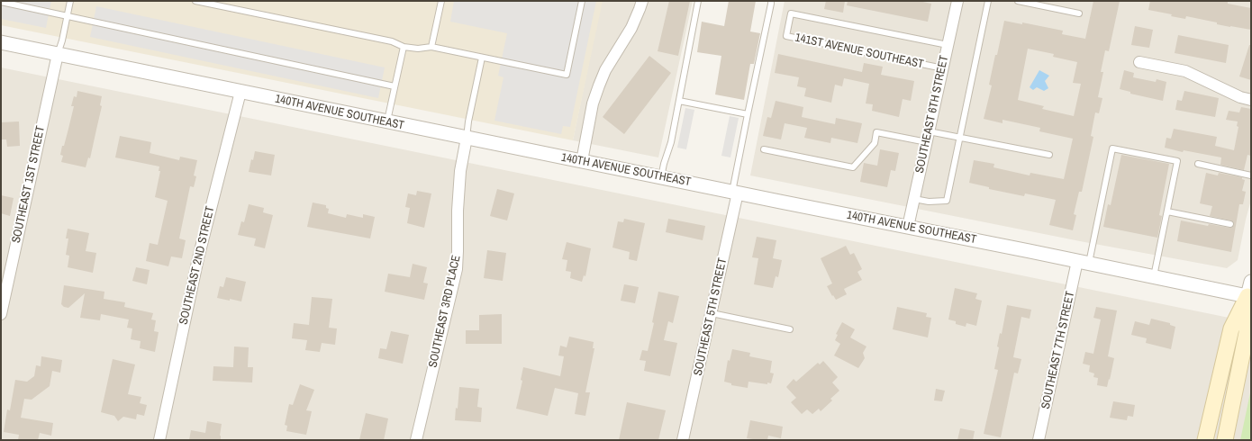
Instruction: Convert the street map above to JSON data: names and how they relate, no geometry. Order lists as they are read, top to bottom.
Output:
{
  "streets": {
    "street": [
      "140TH AVENUE SOUTHEAST",
      "SOUTHEAST 6TH STREET",
      "SOUTHEAST 1ST STREET",
      "SOUTHEAST 2ND STREET",
      "SOUTHEAST 3RD PLACE",
      "SOUTHEAST 5TH STREET",
      "SOUTHEAST 7TH STREET"
    ],
    "lane": ["141ST AVENUE SOUTHEAST"]
  },
  "crossings": [
    ["141ST AVENUE SOUTHEAST", "SOUTHEAST 6TH STREET"],
    ["140TH AVENUE SOUTHEAST", "SOUTHEAST 6TH STREET"],
    ["140TH AVENUE SOUTHEAST", "SOUTHEAST 1ST STREET"],
    ["140TH AVENUE SOUTHEAST", "SOUTHEAST 2ND STREET"],
    ["140TH AVENUE SOUTHEAST", "SOUTHEAST 3RD PLACE"],
    ["140TH AVENUE SOUTHEAST", "SOUTHEAST 5TH STREET"],
    ["140TH AVENUE SOUTHEAST", "SOUTHEAST 7TH STREET"]
  ]
}
